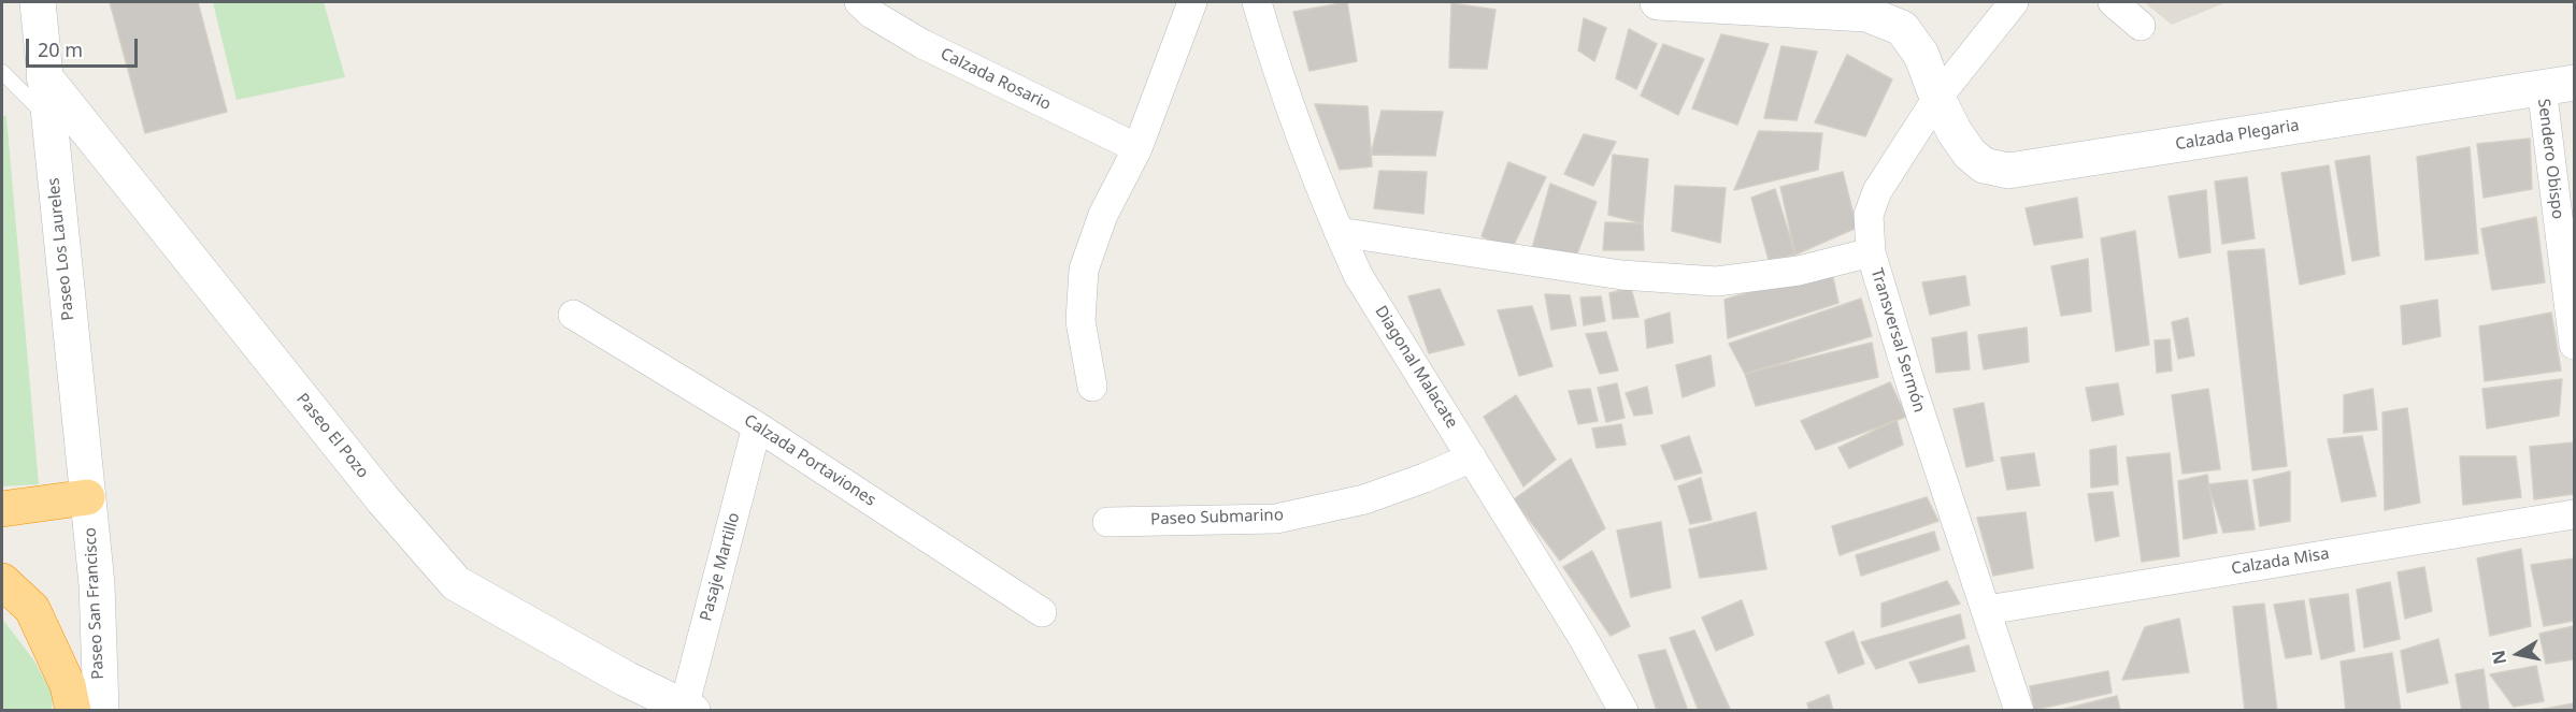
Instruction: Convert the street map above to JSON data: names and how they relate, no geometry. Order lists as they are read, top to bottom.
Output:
{
  "streets": {
    "street": [
      "Calzada Rosario",
      "Calzada Plegaria",
      "Sendero Obispo",
      "Paseo Los Laureles",
      "Transversal Sermón",
      "Diagonal Malacate",
      "Paseo El Pozo",
      "Calzada Portaviones",
      "Paseo Submarino",
      "Calzada Misa",
      "Pasaje Martillo",
      "Paseo San Francisco"
    ]
  },
  "crossings": [
    ["Calzada Plegaria", "Sendero Obispo"],
    ["Calzada Plegaria", "Transversal Sermón"],
    ["Paseo Los Laureles", "Paseo El Pozo"],
    ["Paseo Los Laureles", "Paseo San Francisco"],
    ["Transversal Sermón", "Calzada Misa"],
    ["Diagonal Malacate", "Paseo Submarino"],
    ["Paseo El Pozo", "Pasaje Martillo"],
    ["Calzada Portaviones", "Pasaje Martillo"]
  ],
  "scale_bar": "20 m",
  "north": "left"
}
